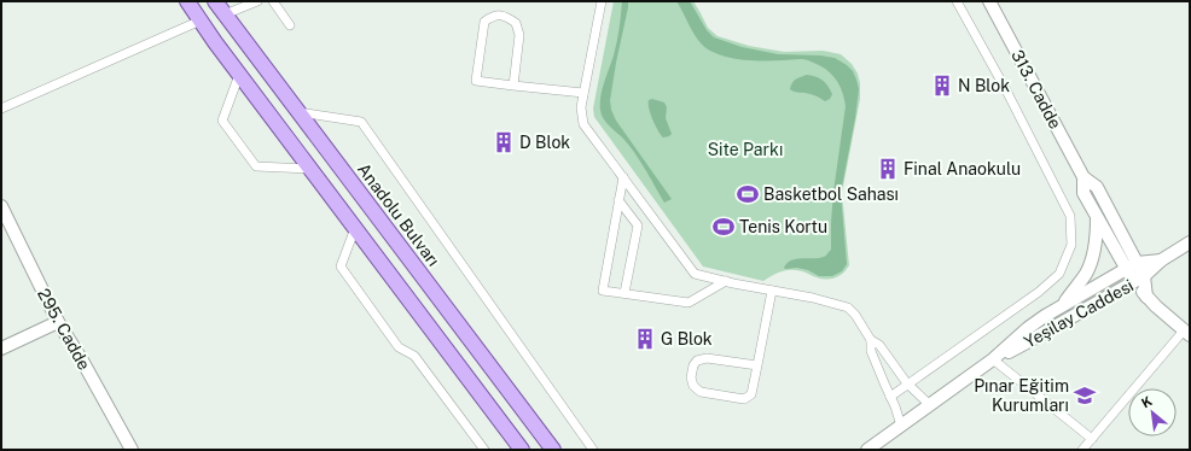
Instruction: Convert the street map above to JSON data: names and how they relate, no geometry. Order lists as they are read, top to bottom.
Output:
{
  "streets": {
    "main road": [
      "313. Cadde",
      "Anadolu Bulvarı",
      "Yeşilay Caddesi",
      "295. Cadde"
    ]
  },
  "crossings": [
    ["313. Cadde", "Yeşilay Caddesi"]
  ],
  "parks": ["Site Parkı"],
  "places": {
    "building": [
      "N Blok",
      "D Blok",
      "Final Anaokulu",
      "G Blok"
    ],
    "sports": ["Basketbol Sahası", "Tenis Kortu"],
    "school or university": ["Pınar Eğitim Kurumları"]
  },
  "north": "top left"
}
